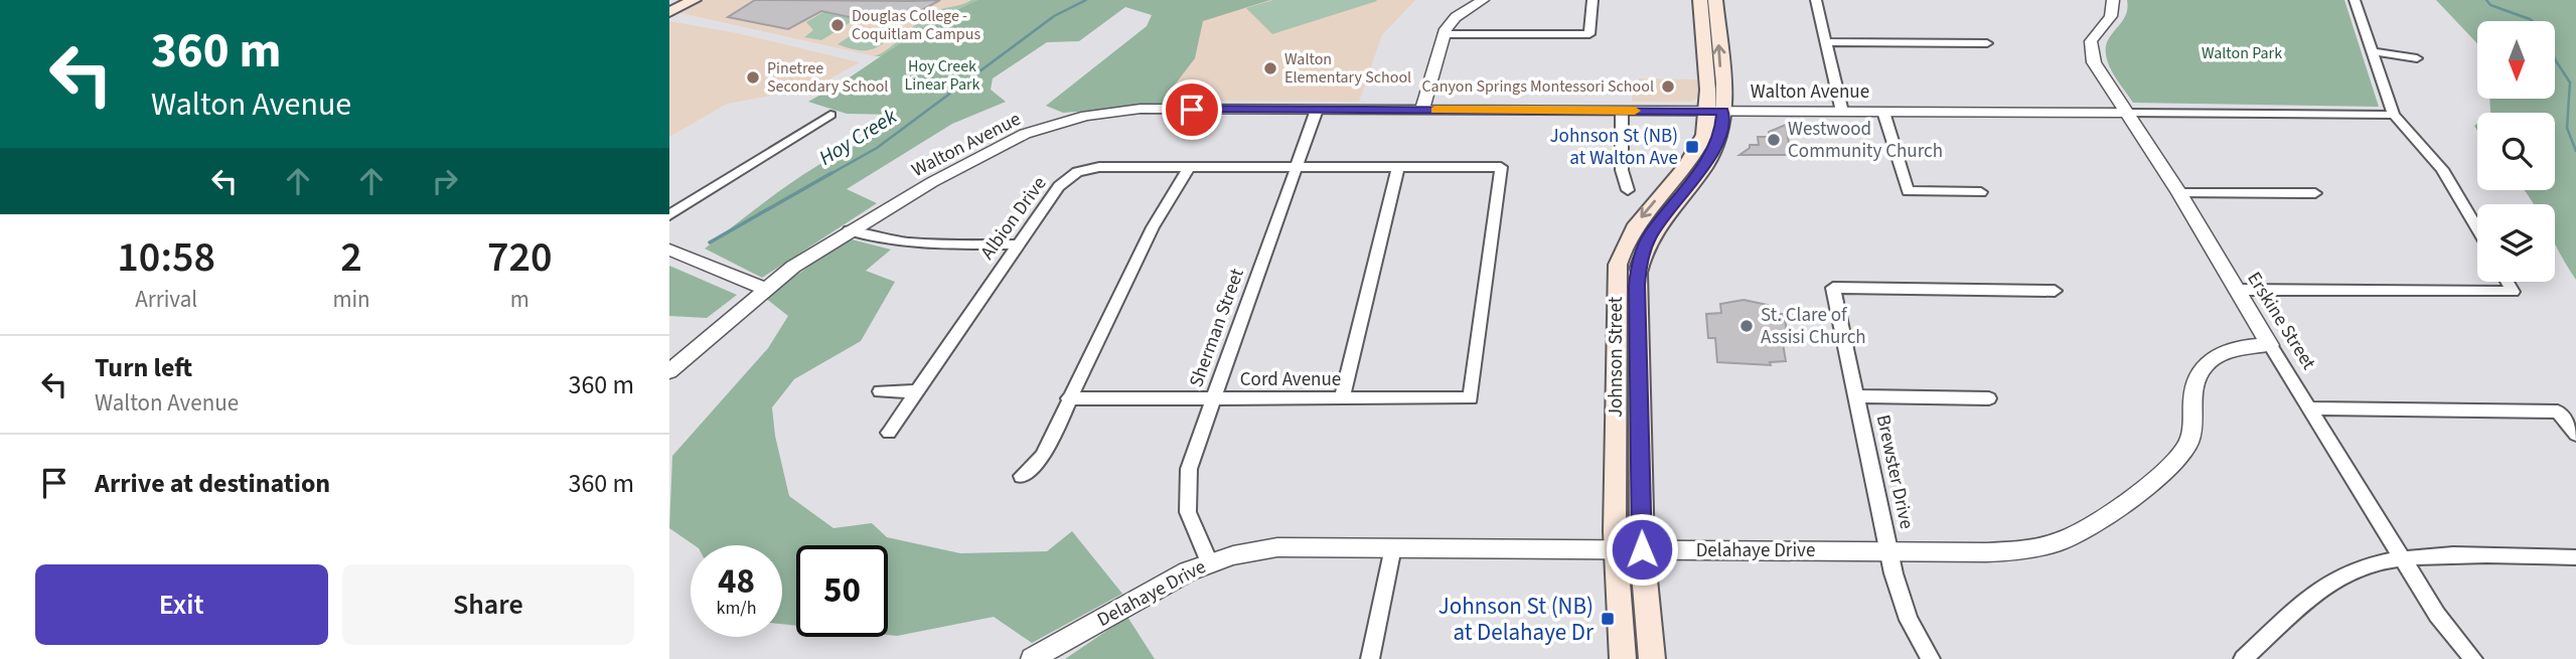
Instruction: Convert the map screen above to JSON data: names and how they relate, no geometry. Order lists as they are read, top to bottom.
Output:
{
  "streets": {
    "main road": ["Johnson Street"],
    "street": [
      "Walton Avenue",
      "Albion Drive",
      "Erskine Street",
      "Sherman Street",
      "Cord Avenue",
      "Brewster Drive",
      "Delahaye Drive"
    ]
  },
  "crossings": [
    ["Walton Avenue", "Erskine Street"],
    ["Walton Avenue", "Sherman Street"],
    ["Walton Avenue", "Johnson Street"],
    ["Albion Drive", "Sherman Street"],
    ["Albion Drive", "Cord Avenue"],
    ["Erskine Street", "Delahaye Drive"],
    ["Sherman Street", "Cord Avenue"],
    ["Sherman Street", "Delahaye Drive"],
    ["Johnson Street", "Delahaye Drive"],
    ["Brewster Drive", "Delahaye Drive"]
  ],
  "water": ["Hoy Creek"],
  "parks": ["Walton Park", "Hoy Creek Linear Park"],
  "places": {
    "other": [
      "Douglas College - Coquitlam Campus",
      "Walton Elementary School",
      "Pinetree Secondary School",
      "Canyon Springs Montessori School",
      "Westwood Community Church",
      "St. Clare of Assisi Church"
    ],
    "transit": ["Johnson St (NB) at Walton Ave", "Johnson St (NB) at Delahaye Dr"]
  },
  "north": "bottom",
  "page": {
    "turn": ["360 m", "Walton Avenue"],
    "eta": [
      "10:58",
      "Arrival",
      "2",
      "min",
      "720",
      "m"
    ],
    "list": [
      {
        "name": "Turn left",
        "note": "Walton Avenue",
        "value": "360 m"
      },
      {
        "name": "Arrive at destination",
        "value": "360 m"
      }
    ],
    "speed": "48 km/h",
    "limit": "50",
    "buttons": ["Exit", "Share"]
  }
}
